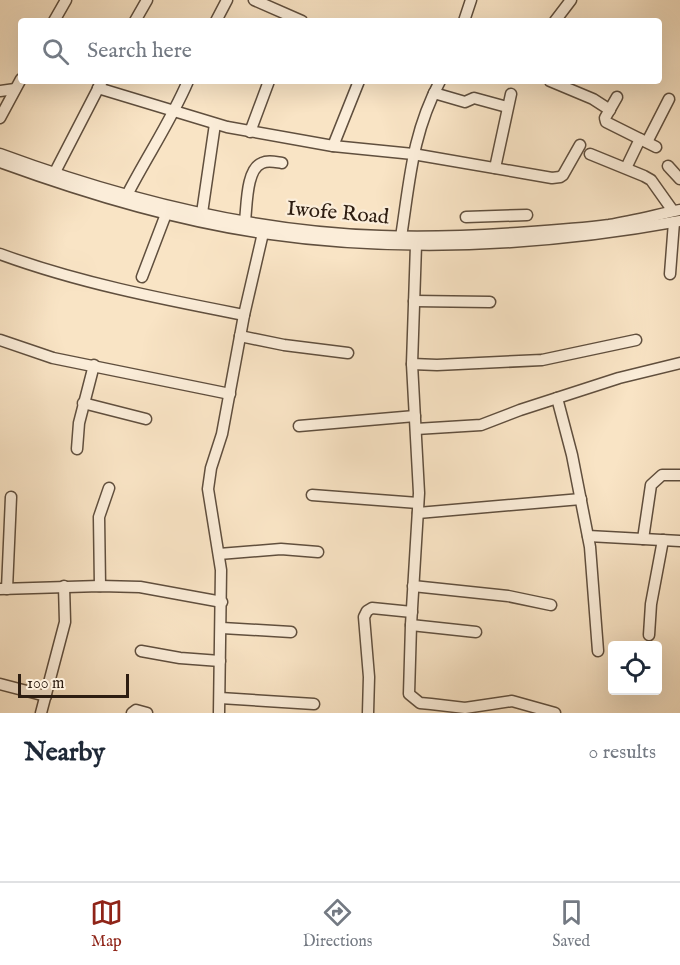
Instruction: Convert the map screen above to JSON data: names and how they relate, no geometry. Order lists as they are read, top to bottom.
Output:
{
  "streets": {
    "street": ["Iwofe Road"]
  },
  "scale_bar": "100 m",
  "page": {
    "search": "Search here",
    "scale": "100 m",
    "heading": ["Nearby", "0 results"],
    "nav": ["Map", "Directions", "Saved"]
  }
}
